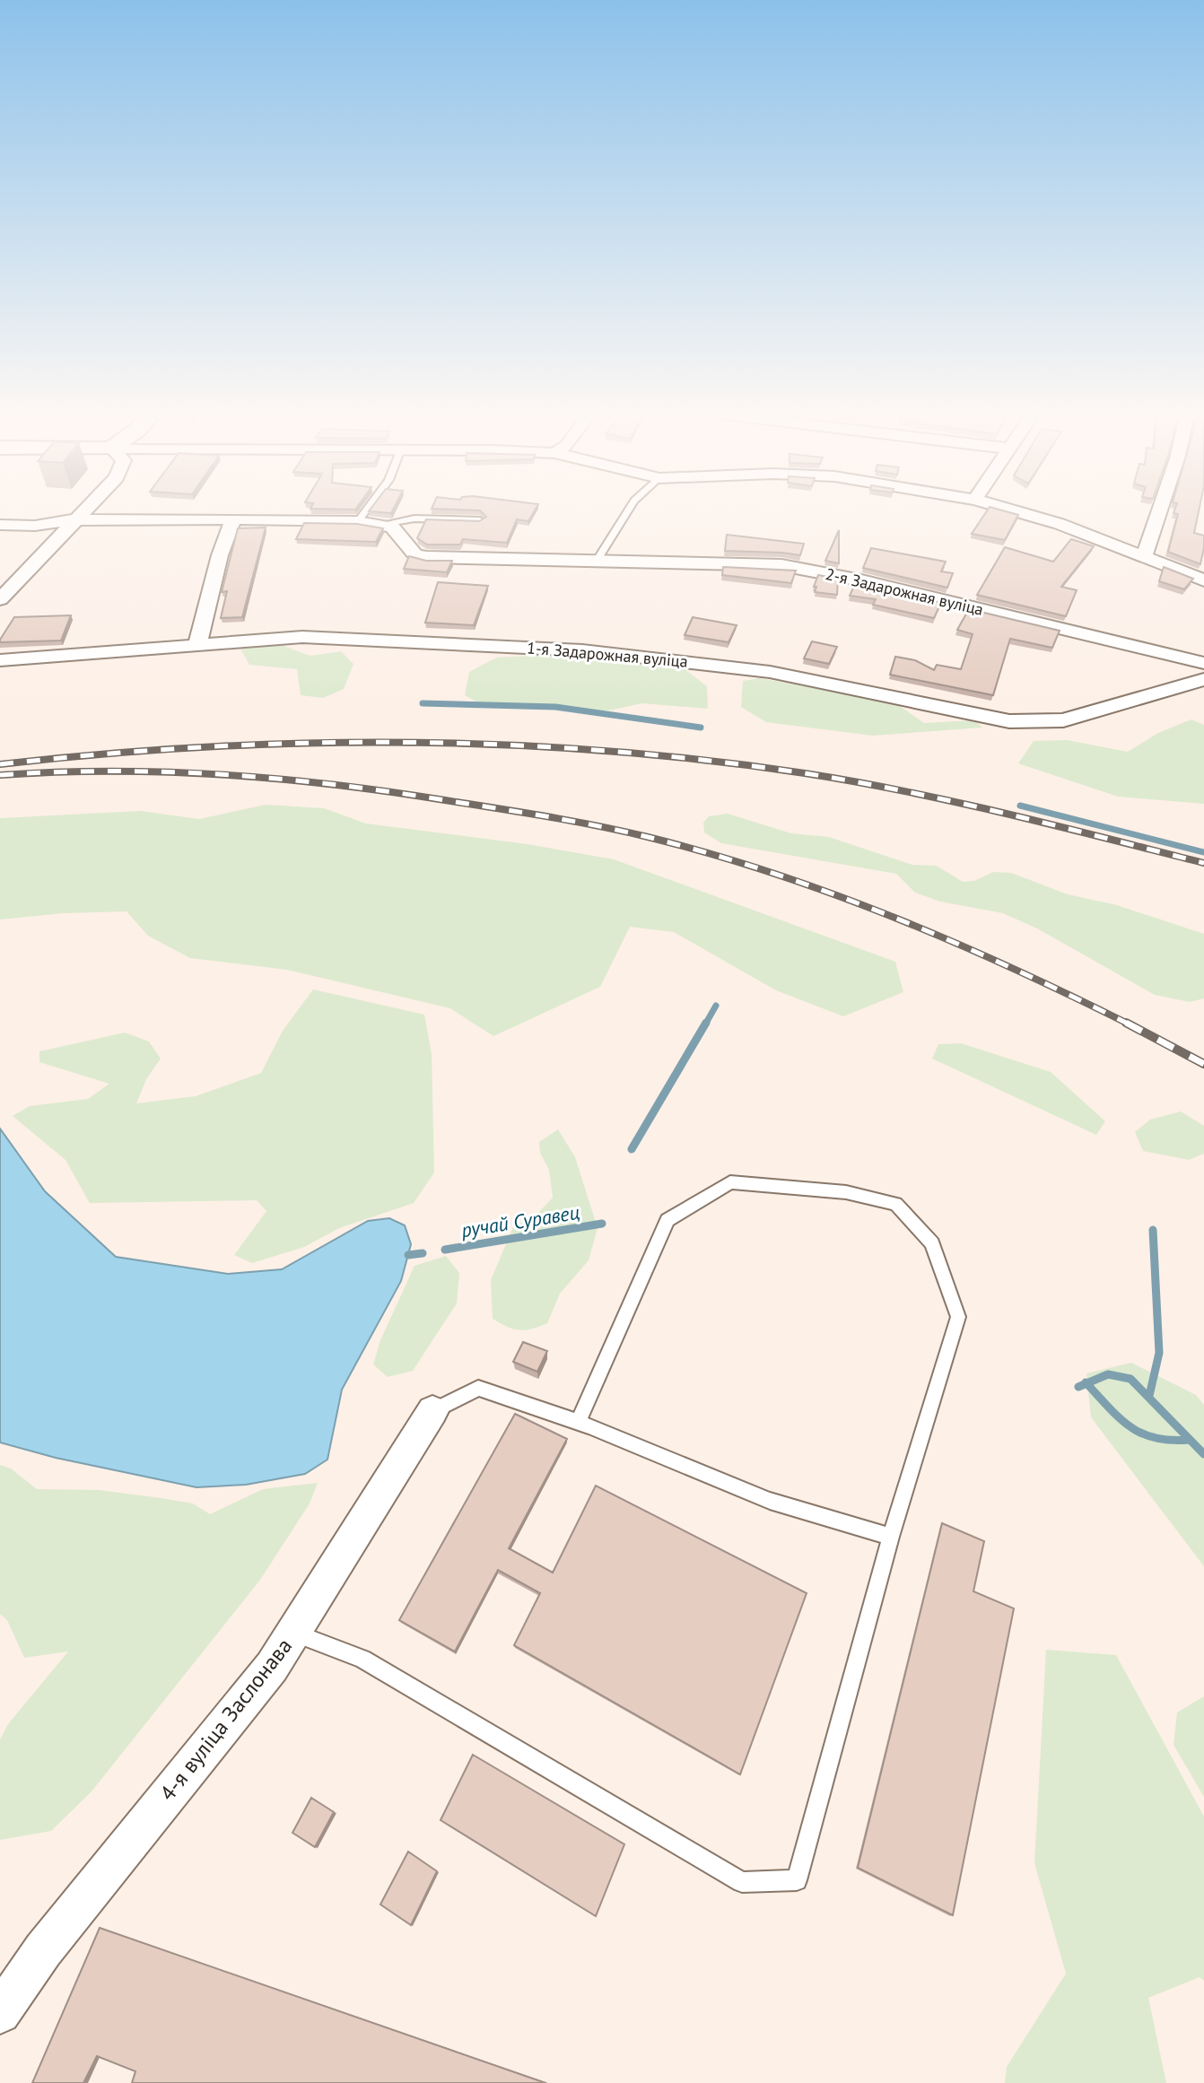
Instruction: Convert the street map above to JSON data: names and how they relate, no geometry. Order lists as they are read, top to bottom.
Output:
{
  "streets": {
    "street": ["2-я Задарожная вуліца", "1-я Задарожная вуліца", "4-я вуліца Заслонава"]
  },
  "water": ["ручай Суравец"]
}
